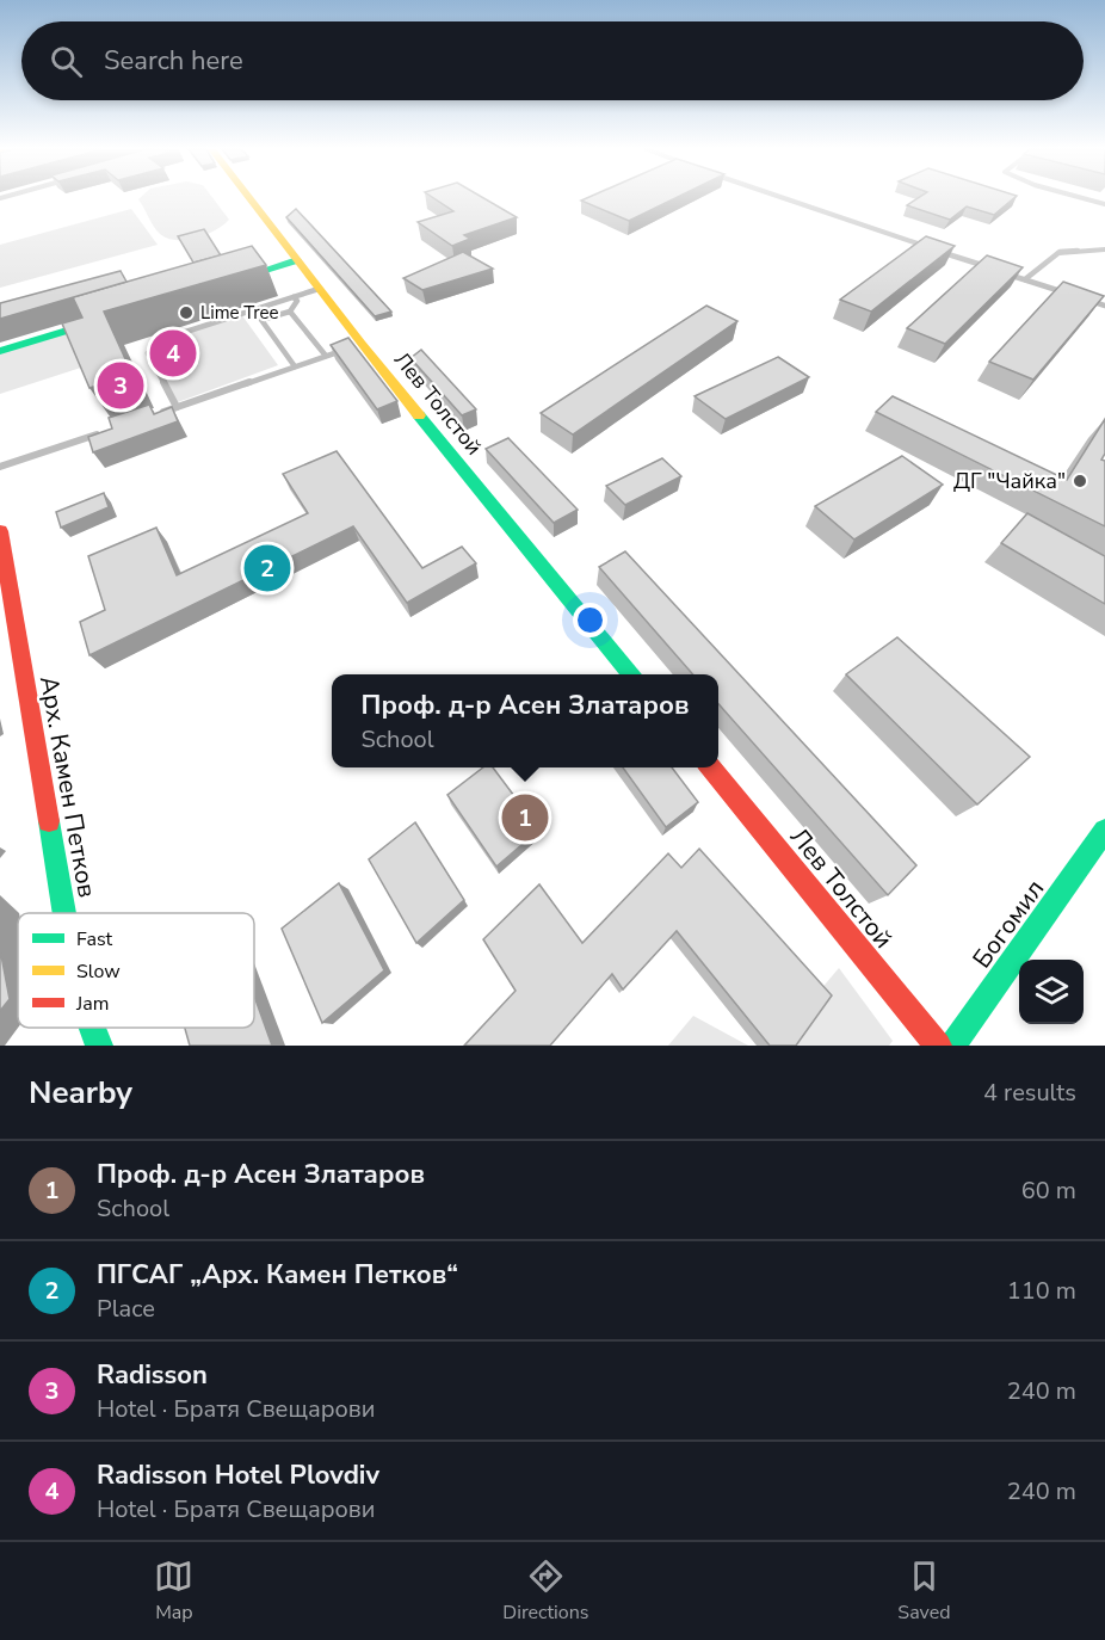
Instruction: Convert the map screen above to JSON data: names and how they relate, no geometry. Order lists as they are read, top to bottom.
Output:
{
  "streets": {
    "street": ["Лев Толстой", "Арх. Камен Петков", "Богомил"]
  },
  "places": ["Lime Tree", "ДГ \"Чайка\""],
  "legend": ["Fast", "Slow", "Jam"],
  "page": {
    "search": "Search here",
    "pins": [
      "4",
      "3",
      "2",
      "1"
    ],
    "popup": ["Проф. д-р Асен Златаров", "School"],
    "heading": ["Nearby", "4 results"],
    "list": [
      {
        "mark": "1",
        "name": "Проф. д-р Асен Златаров",
        "note": "School",
        "value": "60 m"
      },
      {
        "mark": "2",
        "name": "ПГСАГ „Арх. Камен Петков“",
        "note": "Place",
        "value": "110 m"
      },
      {
        "mark": "3",
        "name": "Radisson",
        "note": "Hotel · Братя Свещарови",
        "value": "240 m"
      },
      {
        "mark": "4",
        "name": "Radisson Hotel Plovdiv",
        "note": "Hotel · Братя Свещарови",
        "value": "240 m"
      }
    ],
    "nav": ["Map", "Directions", "Saved"]
  }
}
